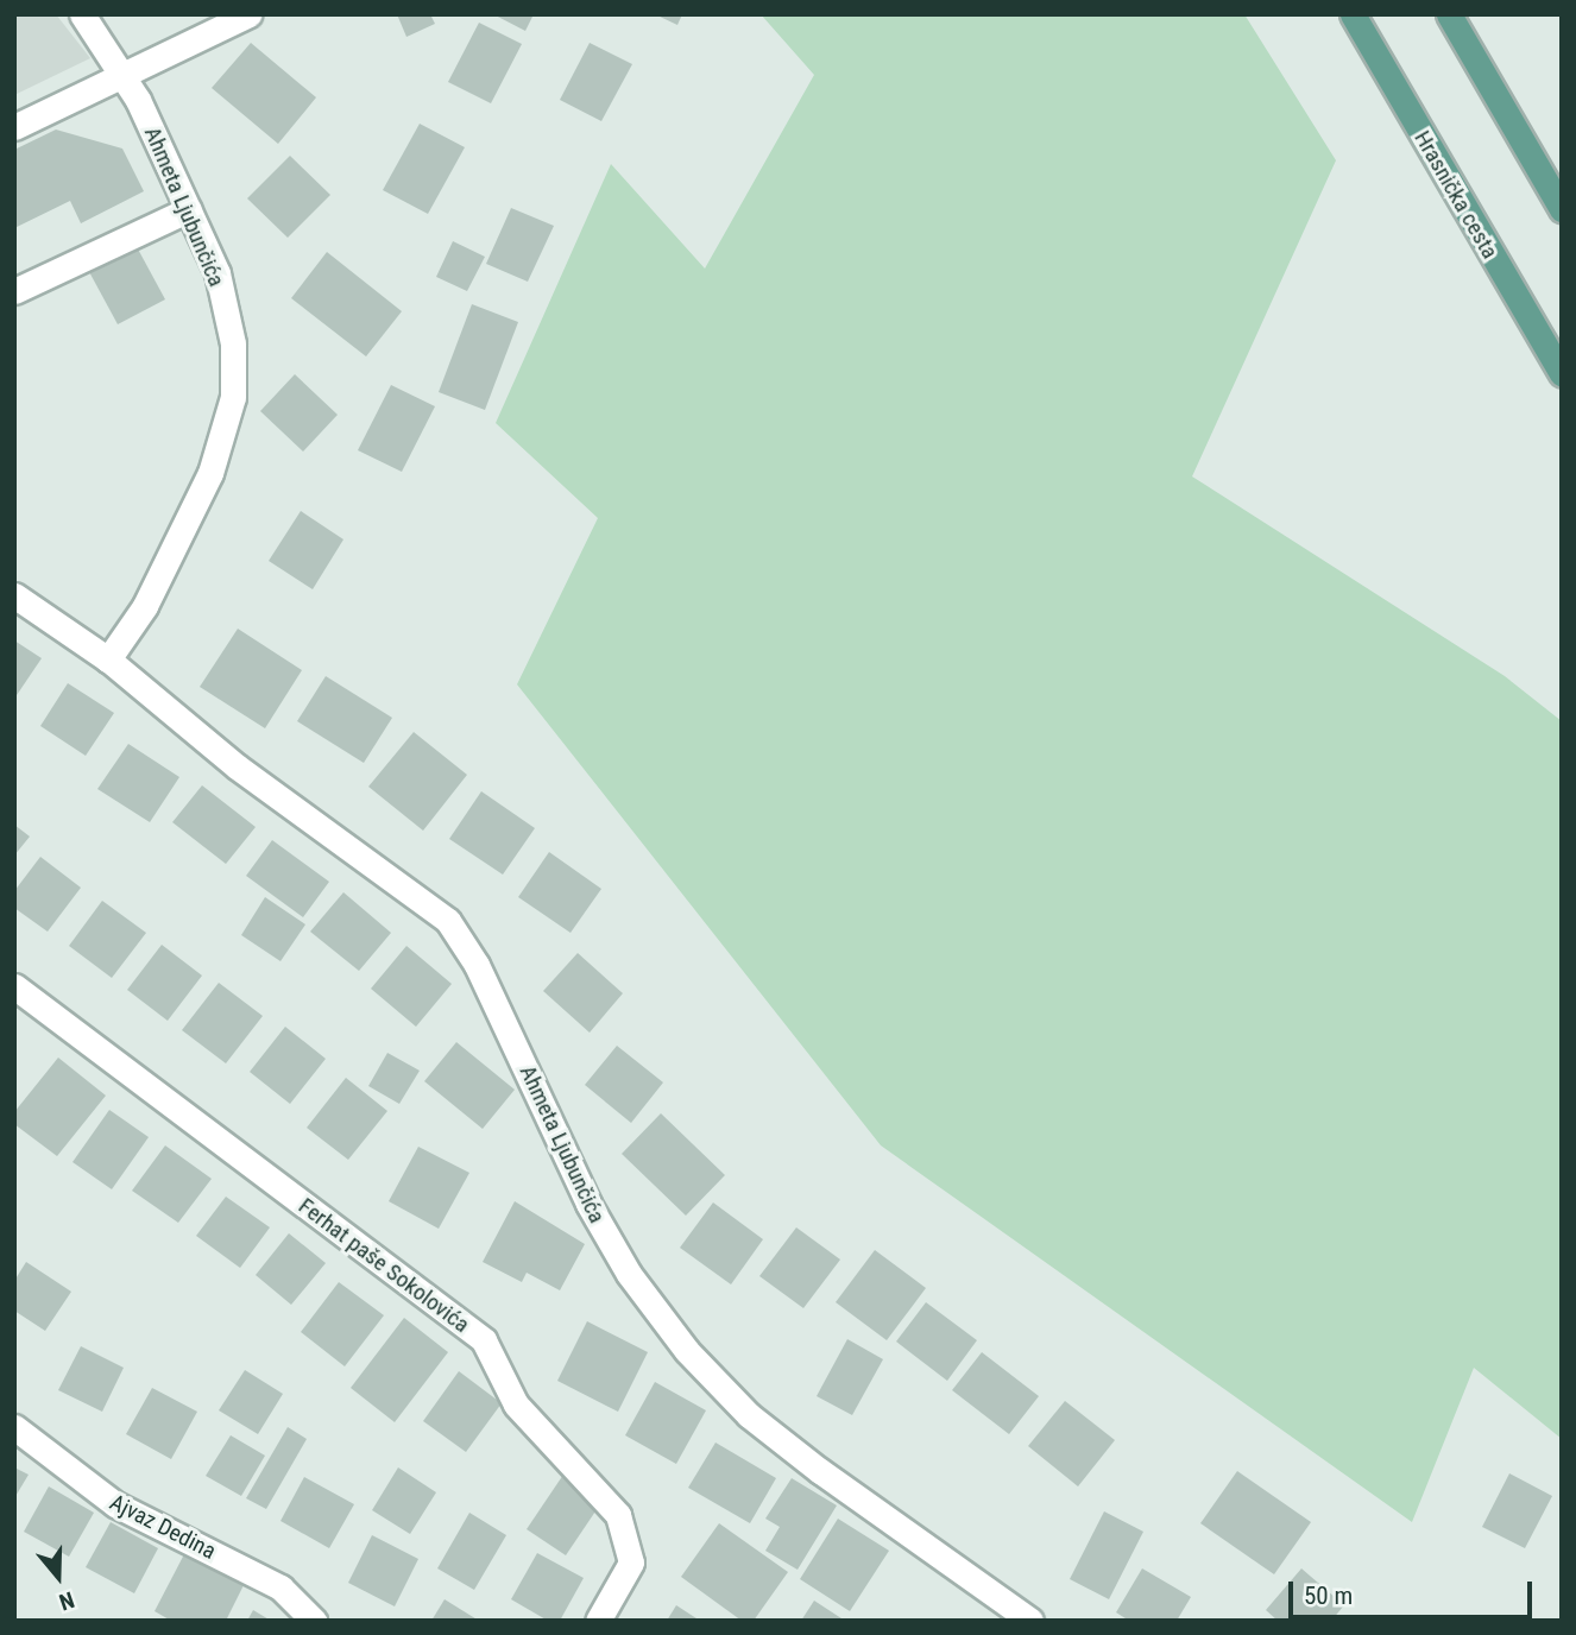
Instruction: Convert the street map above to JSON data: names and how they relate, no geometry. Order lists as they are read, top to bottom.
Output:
{
  "streets": {
    "main road": ["Hrasnička cesta"],
    "street": ["Ahmeta Ljubunčića", "Ferhat paše Sokolovića", "Ajvaz Dedina"]
  },
  "scale_bar": "50 m",
  "north": "bottom"
}
